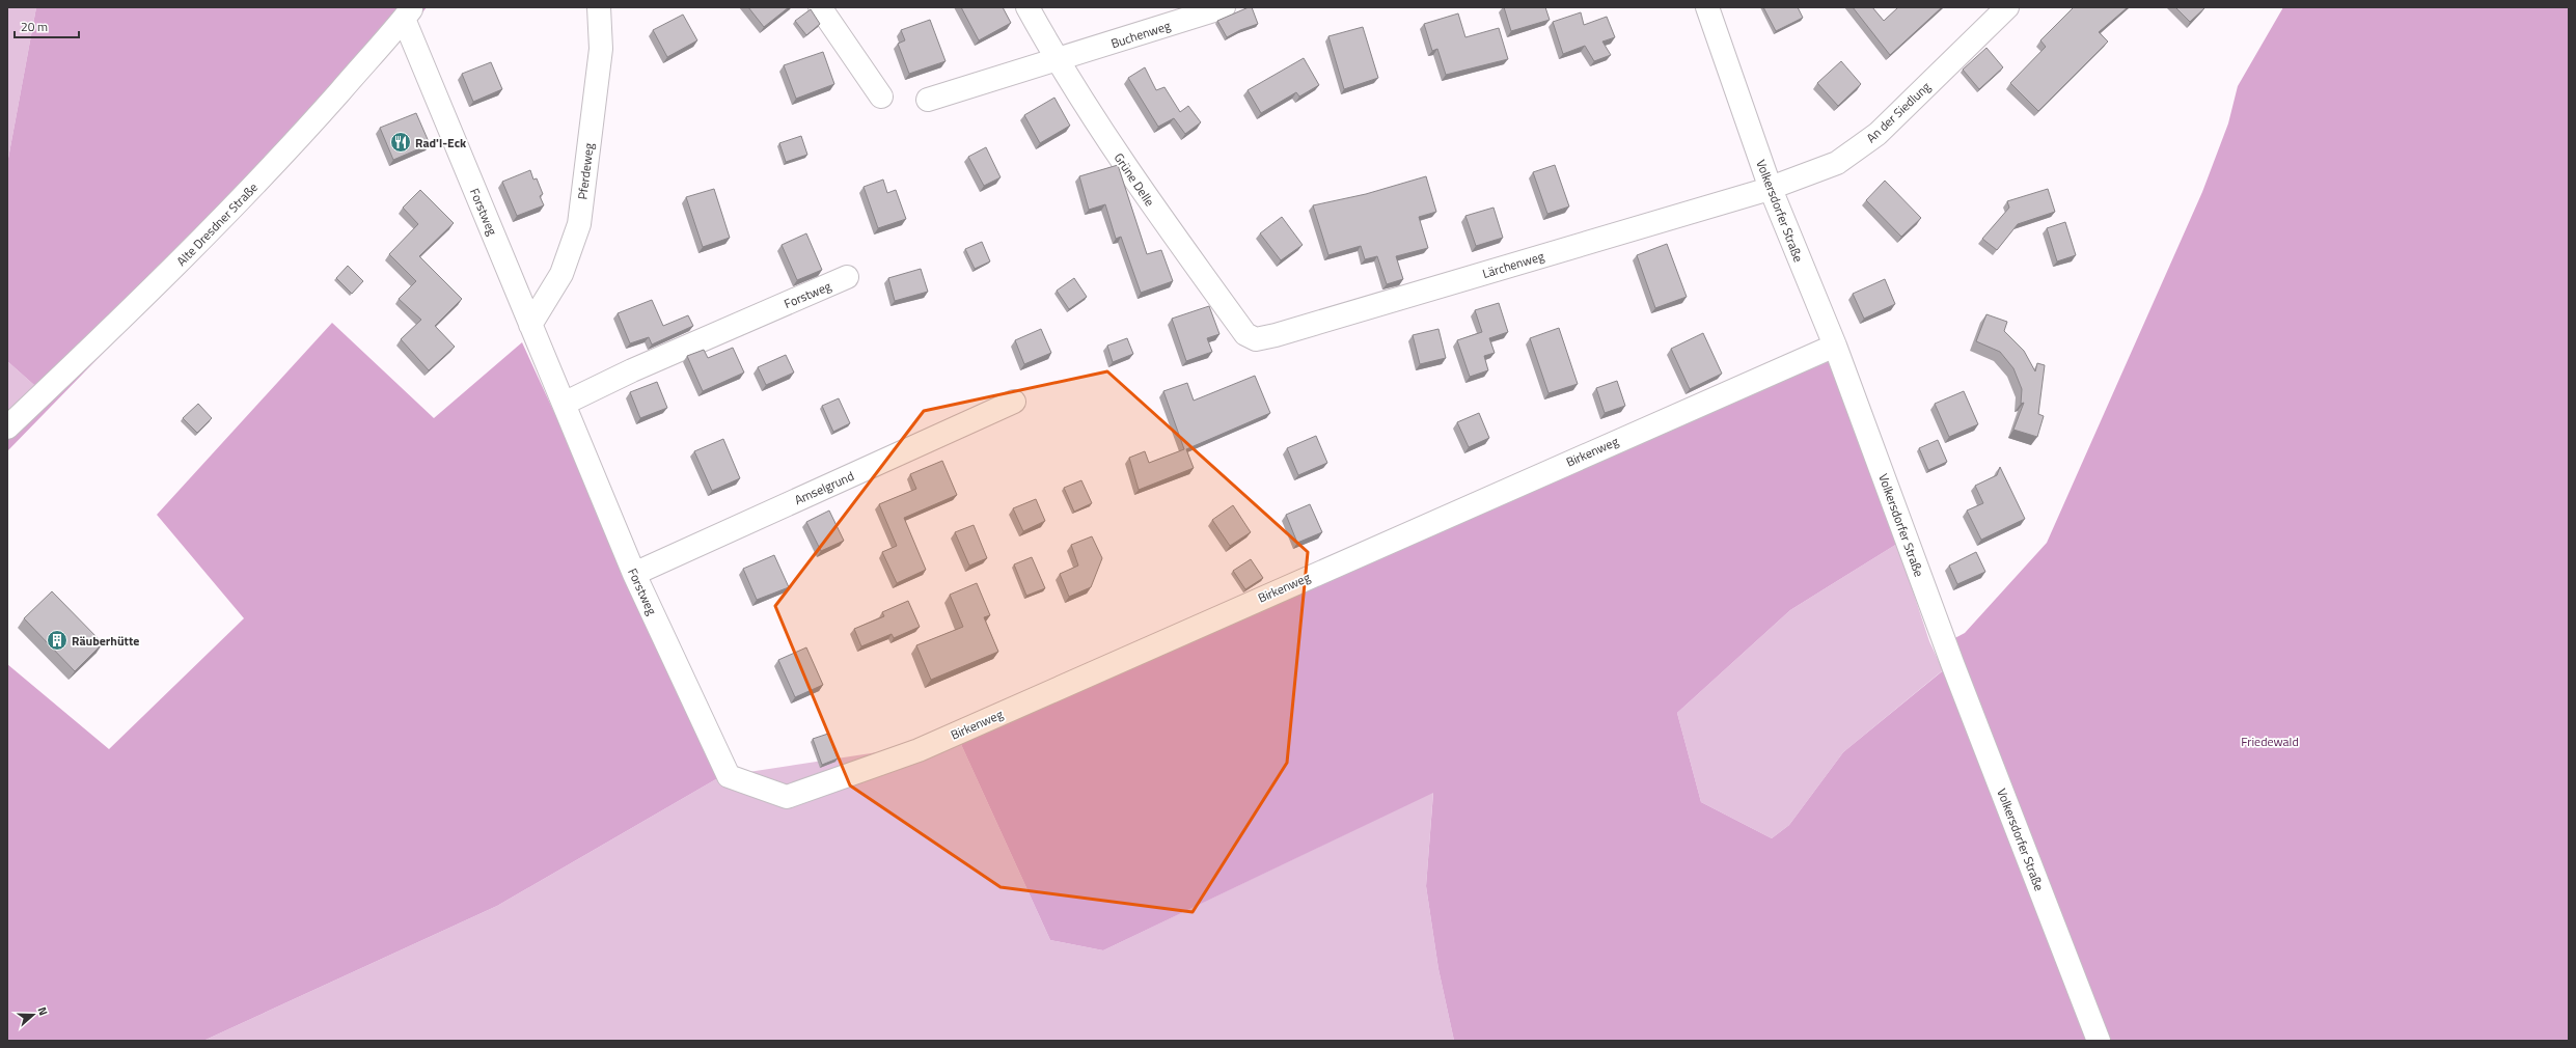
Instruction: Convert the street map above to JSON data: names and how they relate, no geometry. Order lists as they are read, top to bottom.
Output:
{
  "streets": {
    "street": [
      "Buchenweg",
      "An der Siedlung",
      "Pferdeweg",
      "Grüne Delle",
      "Volkersdorfer Straße",
      "Forstweg",
      "Alte Dresdner Straße",
      "Lärchenweg",
      "Birkenweg",
      "Amselgrund"
    ]
  },
  "crossings": [
    ["Buchenweg", "Grüne Delle"],
    ["An der Siedlung", "Volkersdorfer Straße"],
    ["An der Siedlung", "Lärchenweg"],
    ["Pferdeweg", "Forstweg"],
    ["Grüne Delle", "Lärchenweg"],
    ["Volkersdorfer Straße", "Lärchenweg"],
    ["Volkersdorfer Straße", "Birkenweg"],
    ["Forstweg", "Alte Dresdner Straße"],
    ["Forstweg", "Birkenweg"],
    ["Forstweg", "Amselgrund"]
  ],
  "parks": ["Friedewald"],
  "places": {
    "restaurant": ["Rad'l-Eck"],
    "building": ["Räuberhütte"]
  },
  "scale_bar": "20 m",
  "north": "right"
}
